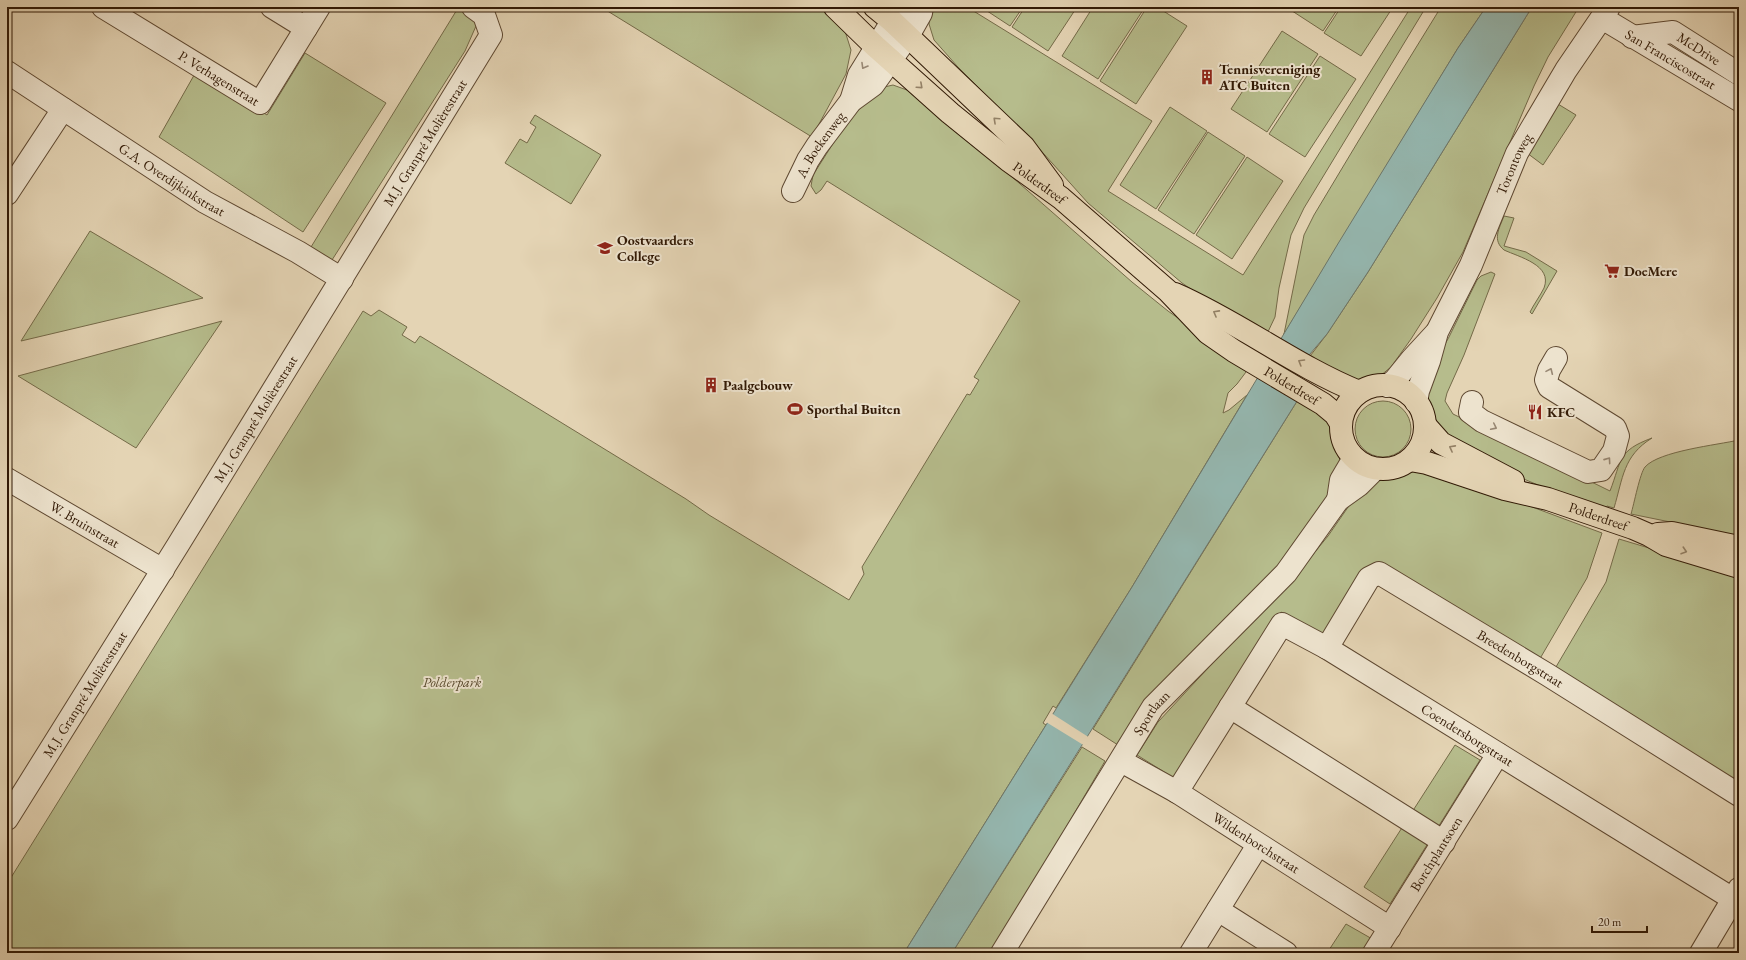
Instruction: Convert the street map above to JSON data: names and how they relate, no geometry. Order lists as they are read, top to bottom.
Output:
{
  "streets": {
    "main road": ["Polderdreef"],
    "street": [
      "McDrive",
      "San Franciscostraat",
      "P. Verhagenstraat",
      "M.J. Granpré Molièrestraat",
      "A. Boekenweg",
      "Torontoweg",
      "G.A. Overdijkinkstraat",
      "W. Bruinstraat",
      "Breedenborgstraat",
      "Sportlaan",
      "Coendersborgstraat",
      "Wildenborchstraat",
      "Borchplantsoen"
    ]
  },
  "crossings": [
    ["McDrive", "San Franciscostraat"],
    ["San Franciscostraat", "Torontoweg"],
    ["M.J. Granpré Molièrestraat", "G.A. Overdijkinkstraat"],
    ["M.J. Granpré Molièrestraat", "W. Bruinstraat"],
    ["A. Boekenweg", "Polderdreef"],
    ["Torontoweg", "Polderdreef"],
    ["Torontoweg", "Sportlaan"],
    ["Polderdreef", "Sportlaan"],
    ["Breedenborgstraat", "Coendersborgstraat"],
    ["Sportlaan", "Wildenborchstraat"],
    ["Coendersborgstraat", "Wildenborchstraat"],
    ["Coendersborgstraat", "Borchplantsoen"],
    ["Wildenborchstraat", "Borchplantsoen"]
  ],
  "parks": ["Polderpark"],
  "places": {
    "building": ["Tennisvereniging ATC Buiten", "Paalgebouw"],
    "school or university": ["Oostvaarders College"],
    "supermarket": ["DoeMere"],
    "sports": ["Sporthal Buiten"],
    "restaurant": ["KFC"]
  },
  "scale_bar": "20 m"
}
